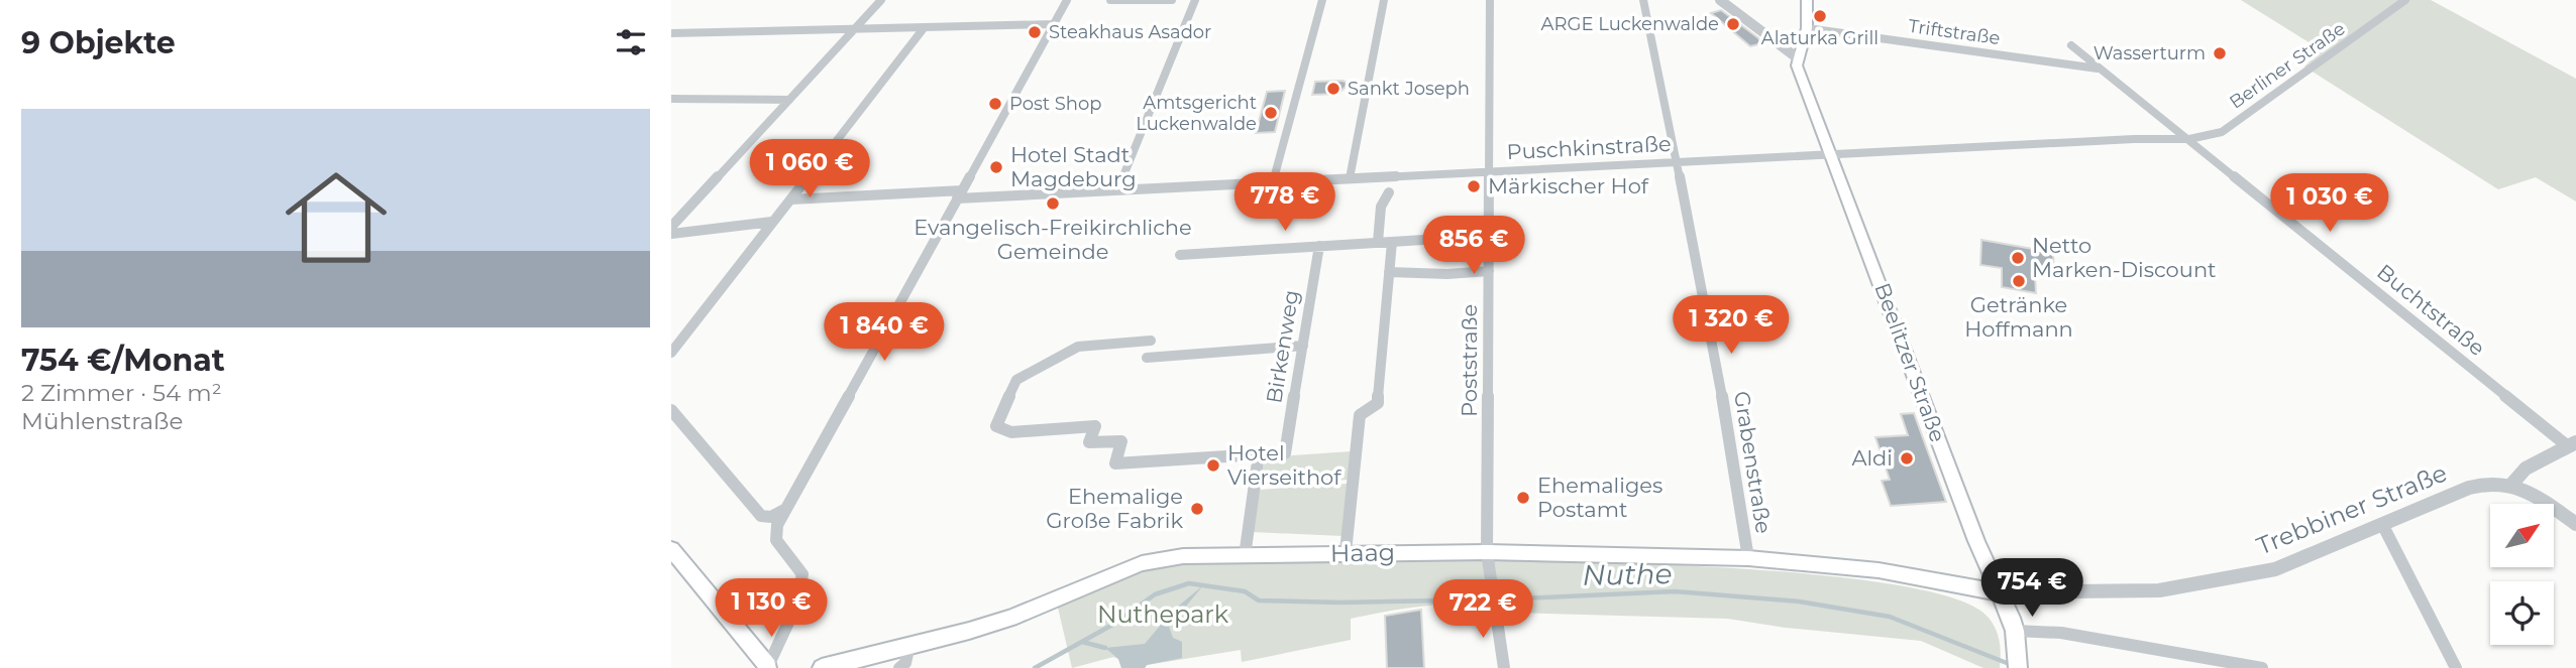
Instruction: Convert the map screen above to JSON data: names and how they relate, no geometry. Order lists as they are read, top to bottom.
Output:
{
  "streets": {
    "main road": ["Beelitzer Straße", "Haag"],
    "street": [
      "Triftstraße",
      "Berliner Straße",
      "Puschkinstraße",
      "Buchtstraße",
      "Birkenweg",
      "Poststraße",
      "Grabenstraße",
      "Trebbiner Straße"
    ]
  },
  "crossings": [
    ["Triftstraße", "Buchtstraße"],
    ["Berliner Straße", "Puschkinstraße"],
    ["Puschkinstraße", "Buchtstraße"],
    ["Puschkinstraße", "Poststraße"],
    ["Puschkinstraße", "Beelitzer Straße"],
    ["Puschkinstraße", "Grabenstraße"],
    ["Poststraße", "Haag"],
    ["Beelitzer Straße", "Trebbiner Straße"],
    ["Beelitzer Straße", "Haag"],
    ["Grabenstraße", "Haag"],
    ["Trebbiner Straße", "Haag"]
  ],
  "water": ["Nuthe"],
  "parks": ["Nuthepark"],
  "places": [
    "Alaturka Grill",
    "ARGE Luckenwalde",
    "Steakhaus Asador",
    "Wasserturm",
    "Sankt Joseph",
    "Post Shop",
    "Amtsgericht Luckenwalde",
    "Hotel Stadt Magdeburg",
    "Märkischer Hof",
    "Evangelisch-Freikirchliche Gemeinde",
    "Netto Marken-Discount",
    "Getränke Hoffmann",
    "Aldi",
    "Hotel Vierseithof",
    "Ehemaliges Postamt",
    "Ehemalige Große Fabrik"
  ],
  "north": "top right",
  "page": {
    "heading": "9 Objekte",
    "list": [
      {
        "name": "754 €/Monat",
        "note": "2 Zimmer · 54 m² · Mühlenstraße"
      }
    ],
    "price": [
      "1 060 €",
      "778 €",
      "1 030 €",
      "856 €",
      "1 320 €",
      "1 840 €",
      "754 €",
      "1 130 €",
      "722 €"
    ]
  }
}
